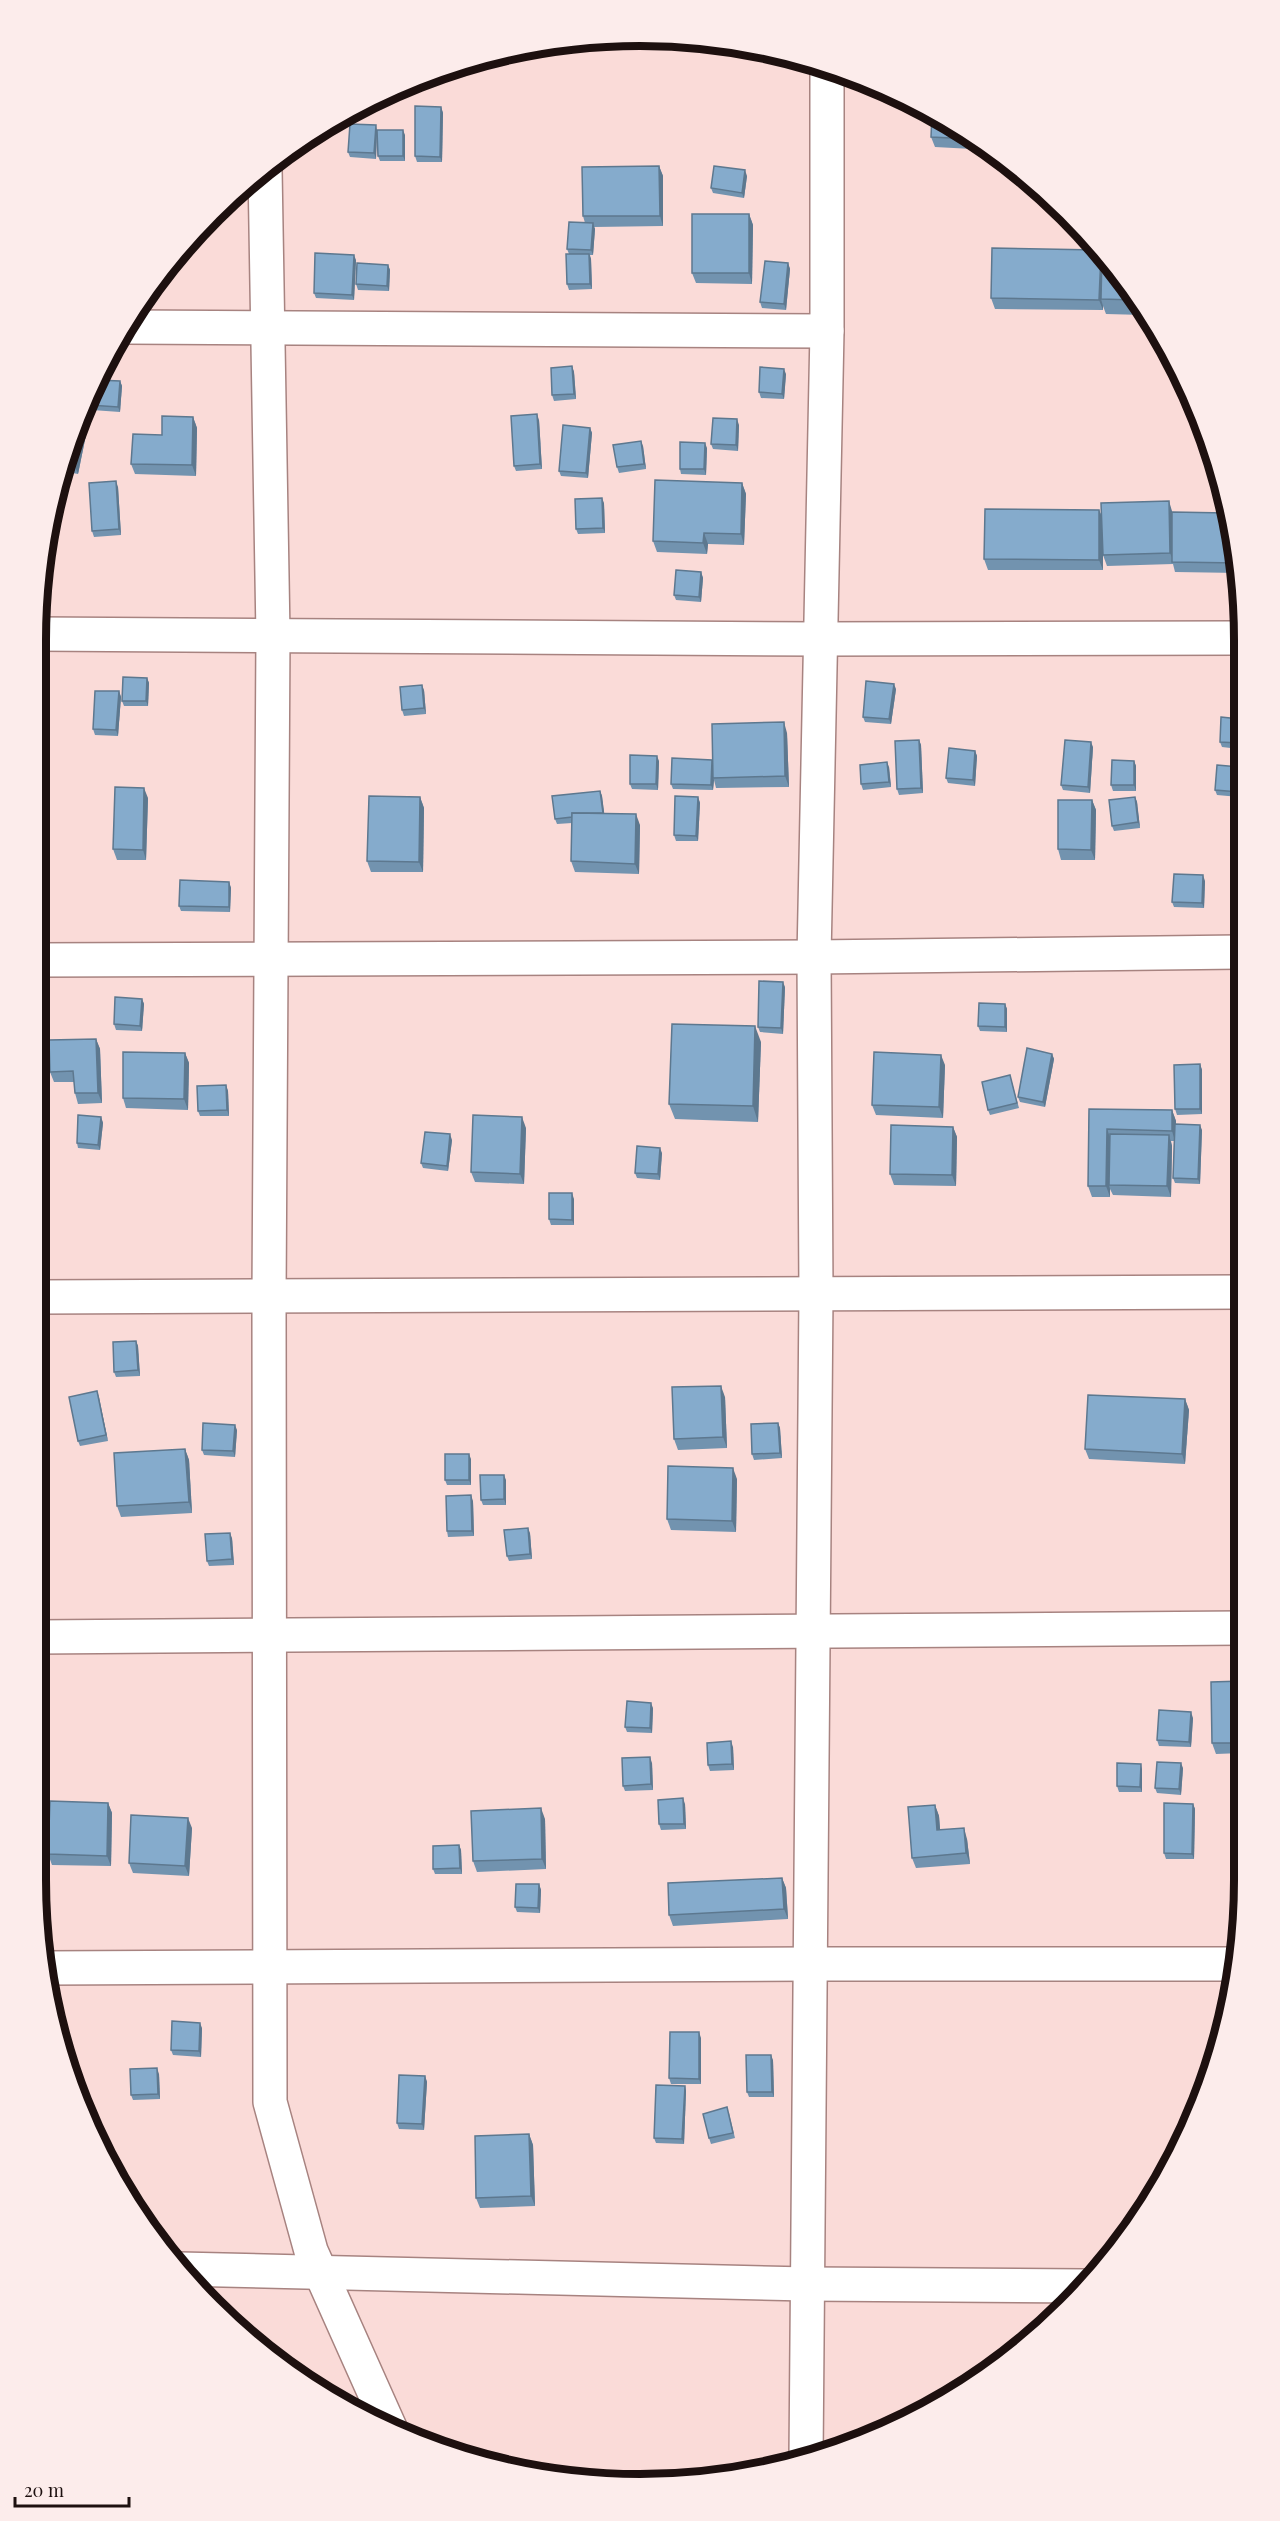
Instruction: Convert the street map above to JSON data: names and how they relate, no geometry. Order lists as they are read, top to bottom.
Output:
{
  "scale_bar": "20 m"
}
